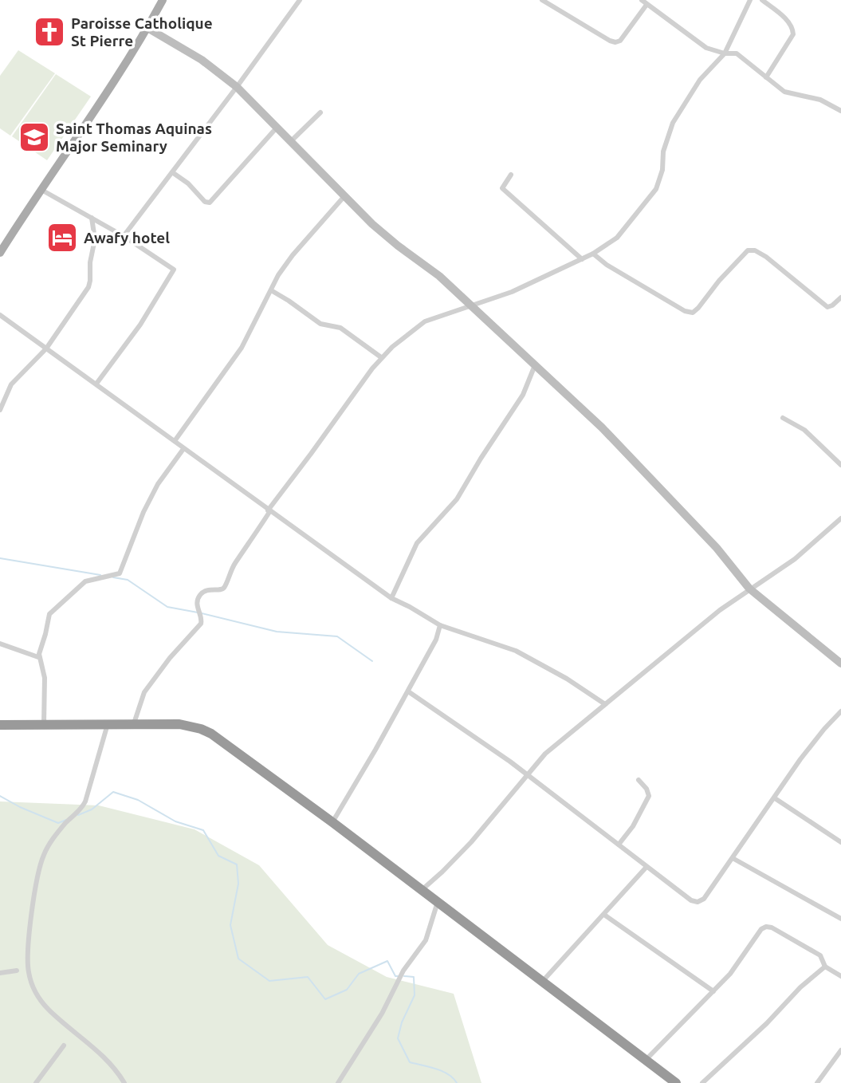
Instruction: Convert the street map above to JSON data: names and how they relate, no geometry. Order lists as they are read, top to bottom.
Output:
{
  "places": {
    "church": ["Paroisse Catholique St Pierre"],
    "school or university": ["Saint Thomas Aquinas Major Seminary"],
    "hotel": ["Awafy hotel"]
  }
}
